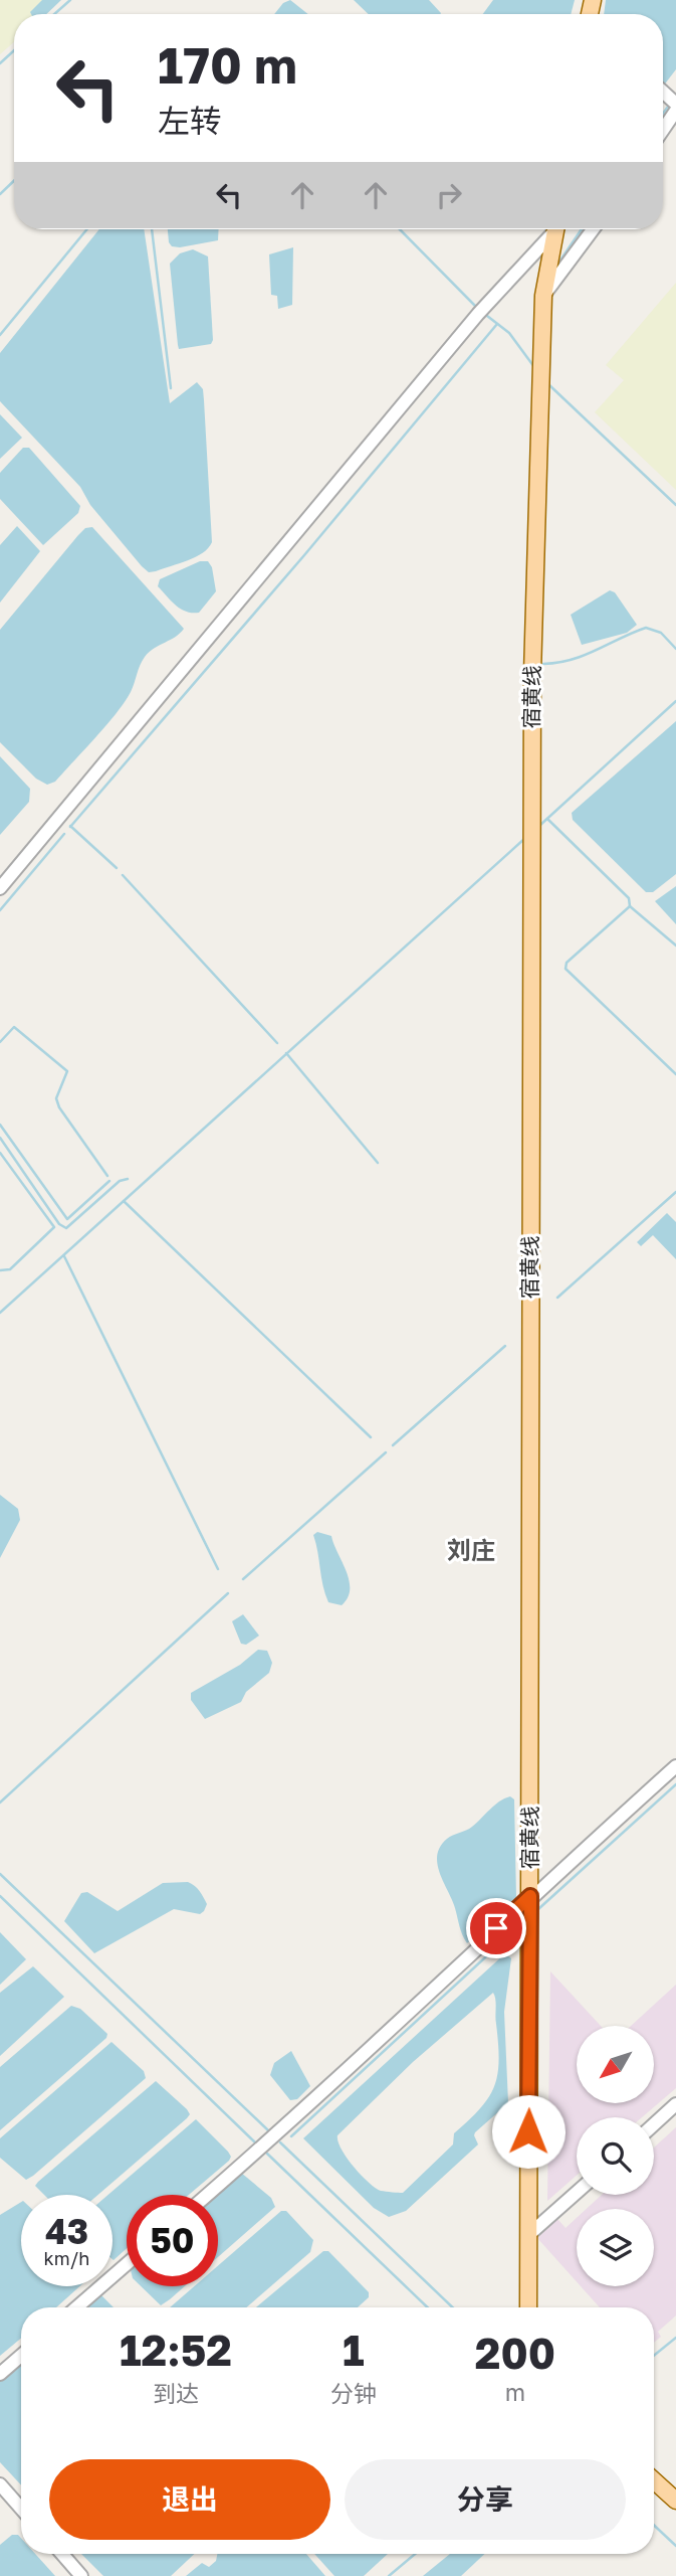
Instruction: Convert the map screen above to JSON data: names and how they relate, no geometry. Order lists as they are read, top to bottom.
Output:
{
  "streets": {
    "main road": ["宿黄线"]
  },
  "districts": ["刘庄"],
  "north": "bottom left",
  "page": {
    "turn": ["170 m", "左转"],
    "speed": "43 km/h",
    "limit": "50",
    "eta": [
      "12:52",
      "到达",
      "1",
      "分钟",
      "200",
      "m"
    ],
    "buttons": ["退出", "分享"]
  }
}
